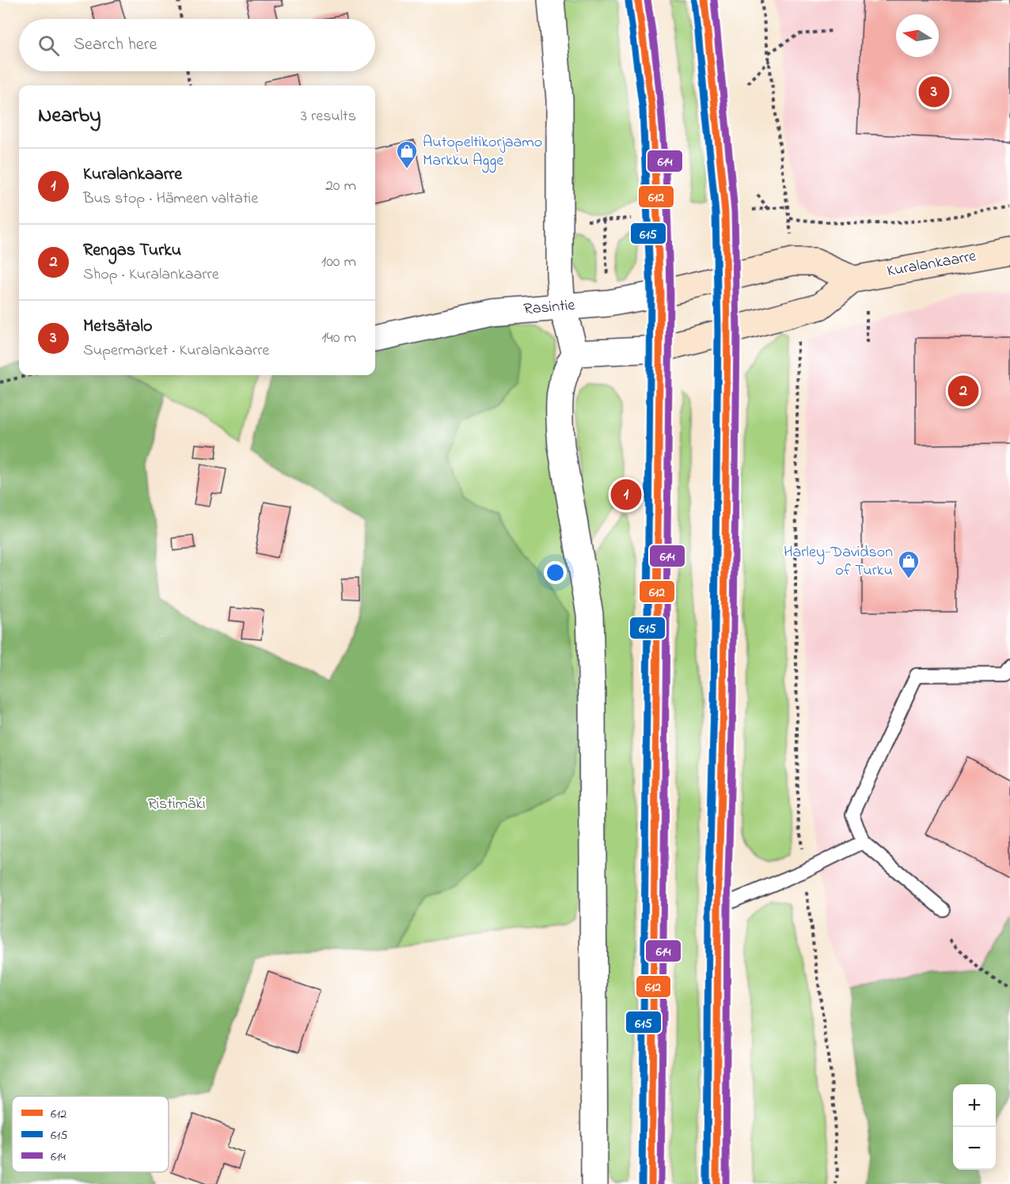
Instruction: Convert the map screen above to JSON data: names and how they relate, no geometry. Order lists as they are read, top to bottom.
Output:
{
  "streets": {
    "street": ["Kuralankaarre", "Rasintie"]
  },
  "parks": ["Ristimäki"],
  "places": {
    "shop": ["Autopeltikorjaamo Markku Agge", "Harley-Davidson of Turku"]
  },
  "lines": ["transit line 612", "transit line 614", "transit line 615"],
  "legend": ["612", "615", "614"],
  "north": "left",
  "page": {
    "search": "Search here",
    "pins": ["3", "2", "1"],
    "heading": ["Nearby", "3 results"],
    "list": [
      {
        "mark": "1",
        "name": "Kuralankaarre",
        "note": "Bus stop · Hämeen valtatie",
        "value": "20 m"
      },
      {
        "mark": "2",
        "name": "Rengas Turku",
        "note": "Shop · Kuralankaarre",
        "value": "100 m"
      },
      {
        "mark": "3",
        "name": "Metsätalo",
        "note": "Supermarket · Kuralankaarre",
        "value": "140 m"
      }
    ],
    "map_buttons": ["+", "−"]
  }
}
